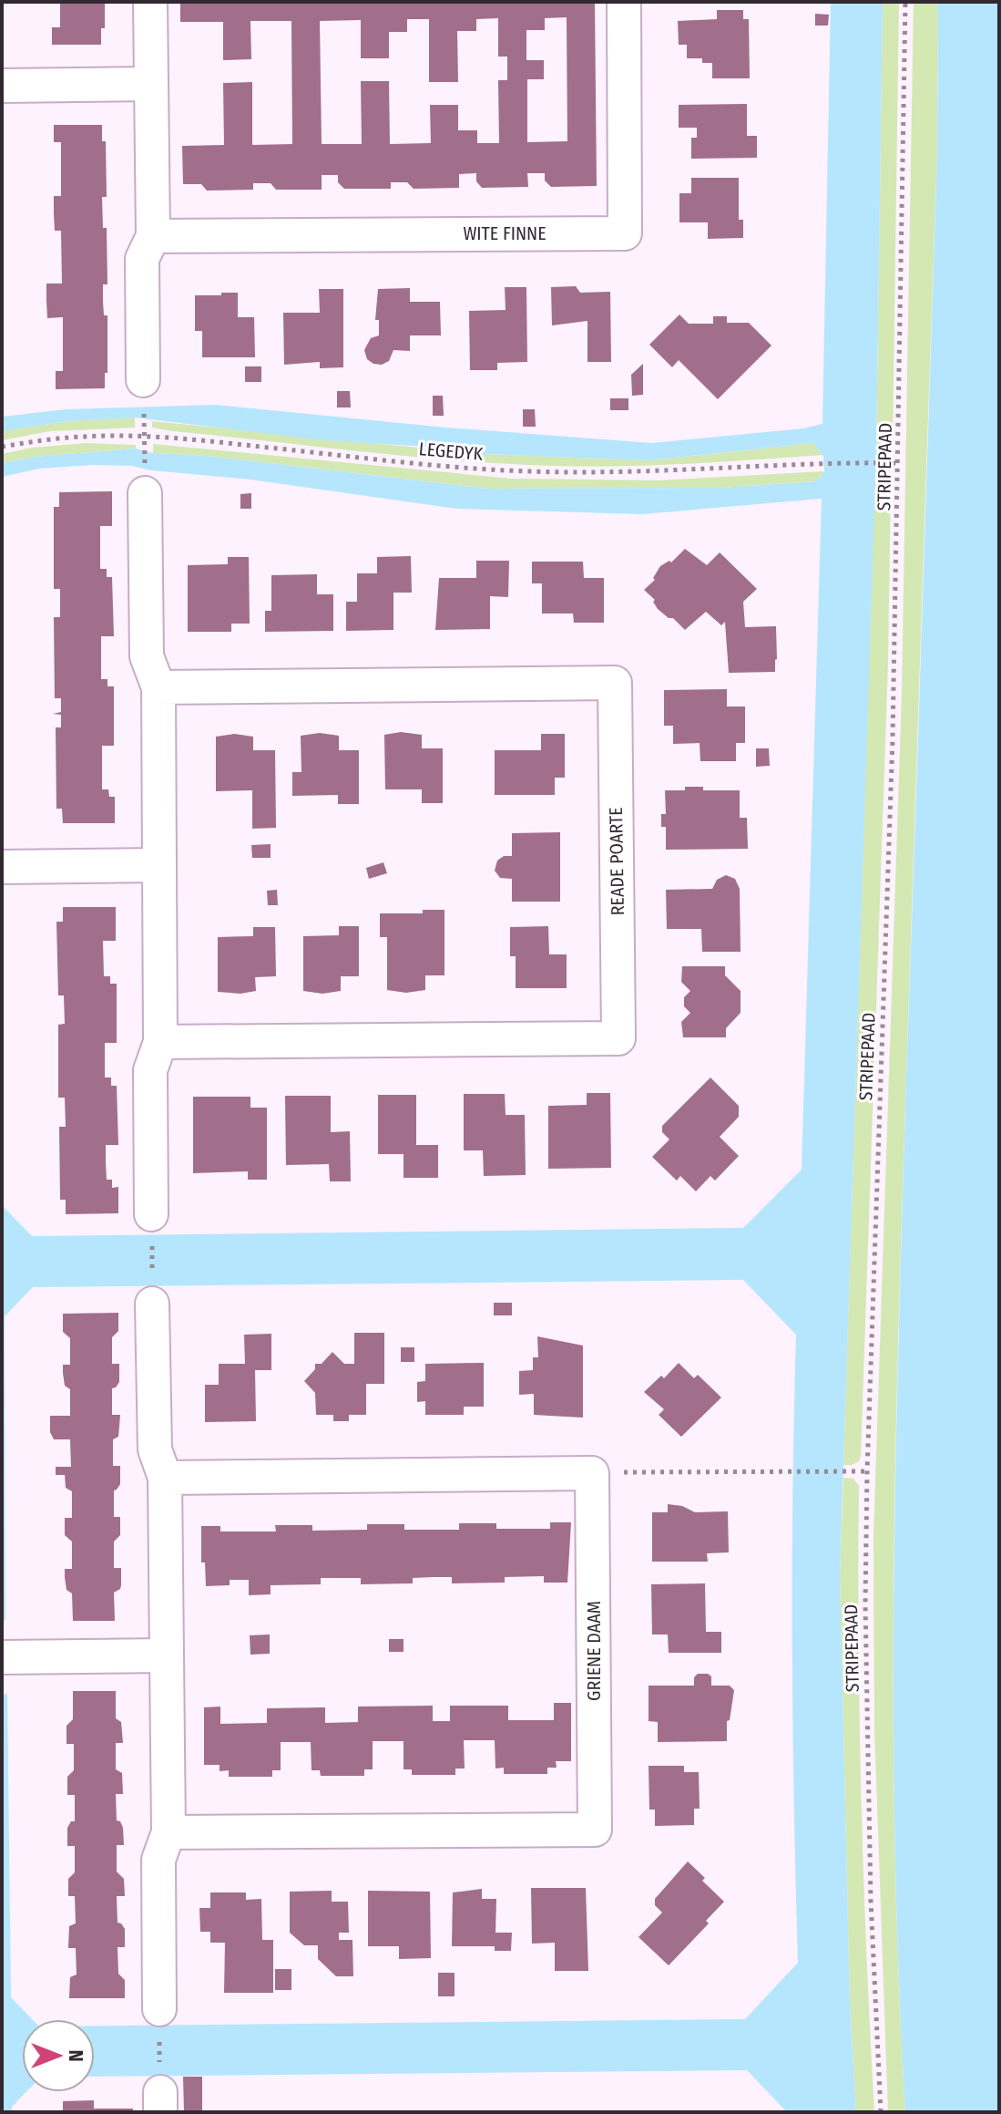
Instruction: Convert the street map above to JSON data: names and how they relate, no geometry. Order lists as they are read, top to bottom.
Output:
{
  "streets": {
    "street": ["WITE FINNE", "READE POARTE", "GRIENE DAAM"],
    "path": ["LEGEDYK", "STRIPEPAAD"]
  },
  "crossings": [
    ["LEGEDYK", "STRIPEPAAD"]
  ],
  "north": "right"
}
